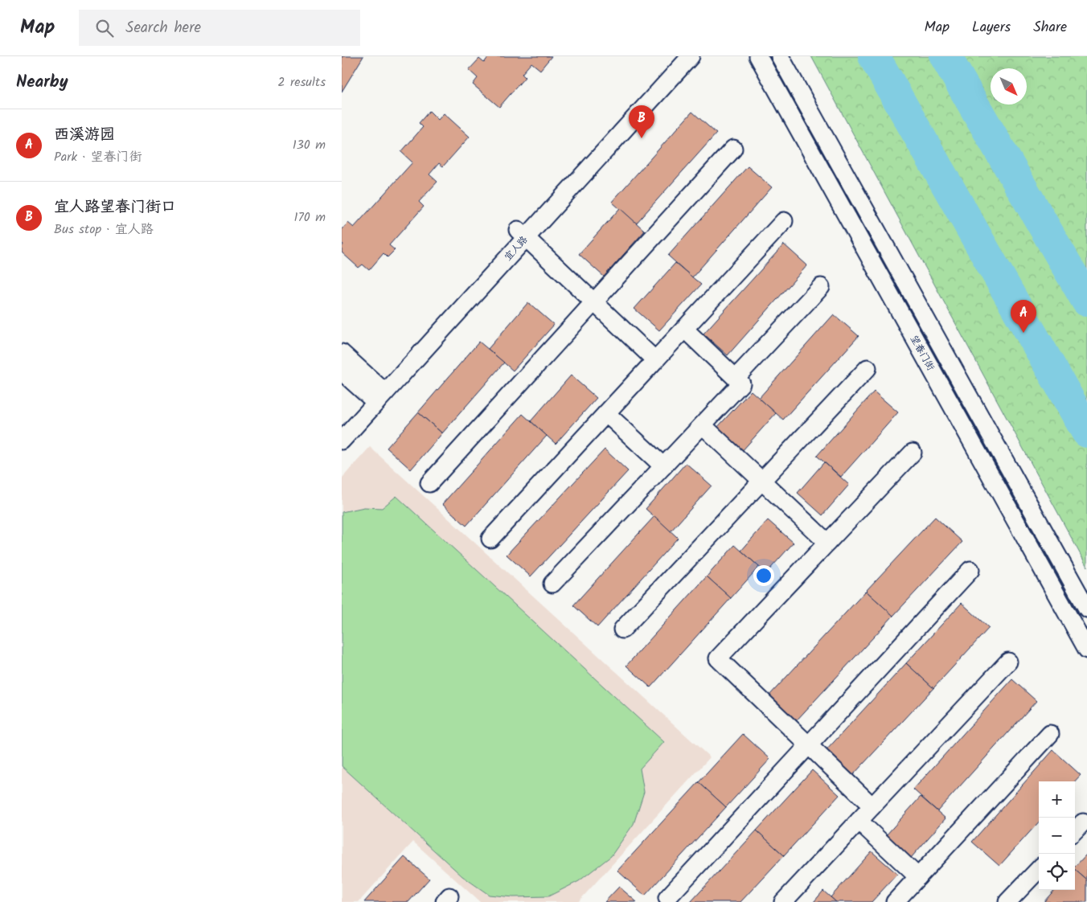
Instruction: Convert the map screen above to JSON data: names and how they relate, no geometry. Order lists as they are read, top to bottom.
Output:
{
  "streets": {
    "street": ["宜人路", "望春门街"]
  },
  "north": "bottom right",
  "page": {
    "header": "Map",
    "search": "Search here",
    "nav": ["Map", "Layers", "Share"],
    "heading": ["Nearby", "2 results"],
    "pins": ["B", "A"],
    "list": [
      {
        "mark": "A",
        "name": "西溪游园",
        "note": "Park · 望春门街",
        "value": "130 m"
      },
      {
        "mark": "B",
        "name": "宜人路望春门街口",
        "note": "Bus stop · 宜人路",
        "value": "170 m"
      }
    ],
    "map_buttons": ["+", "−"]
  }
}
